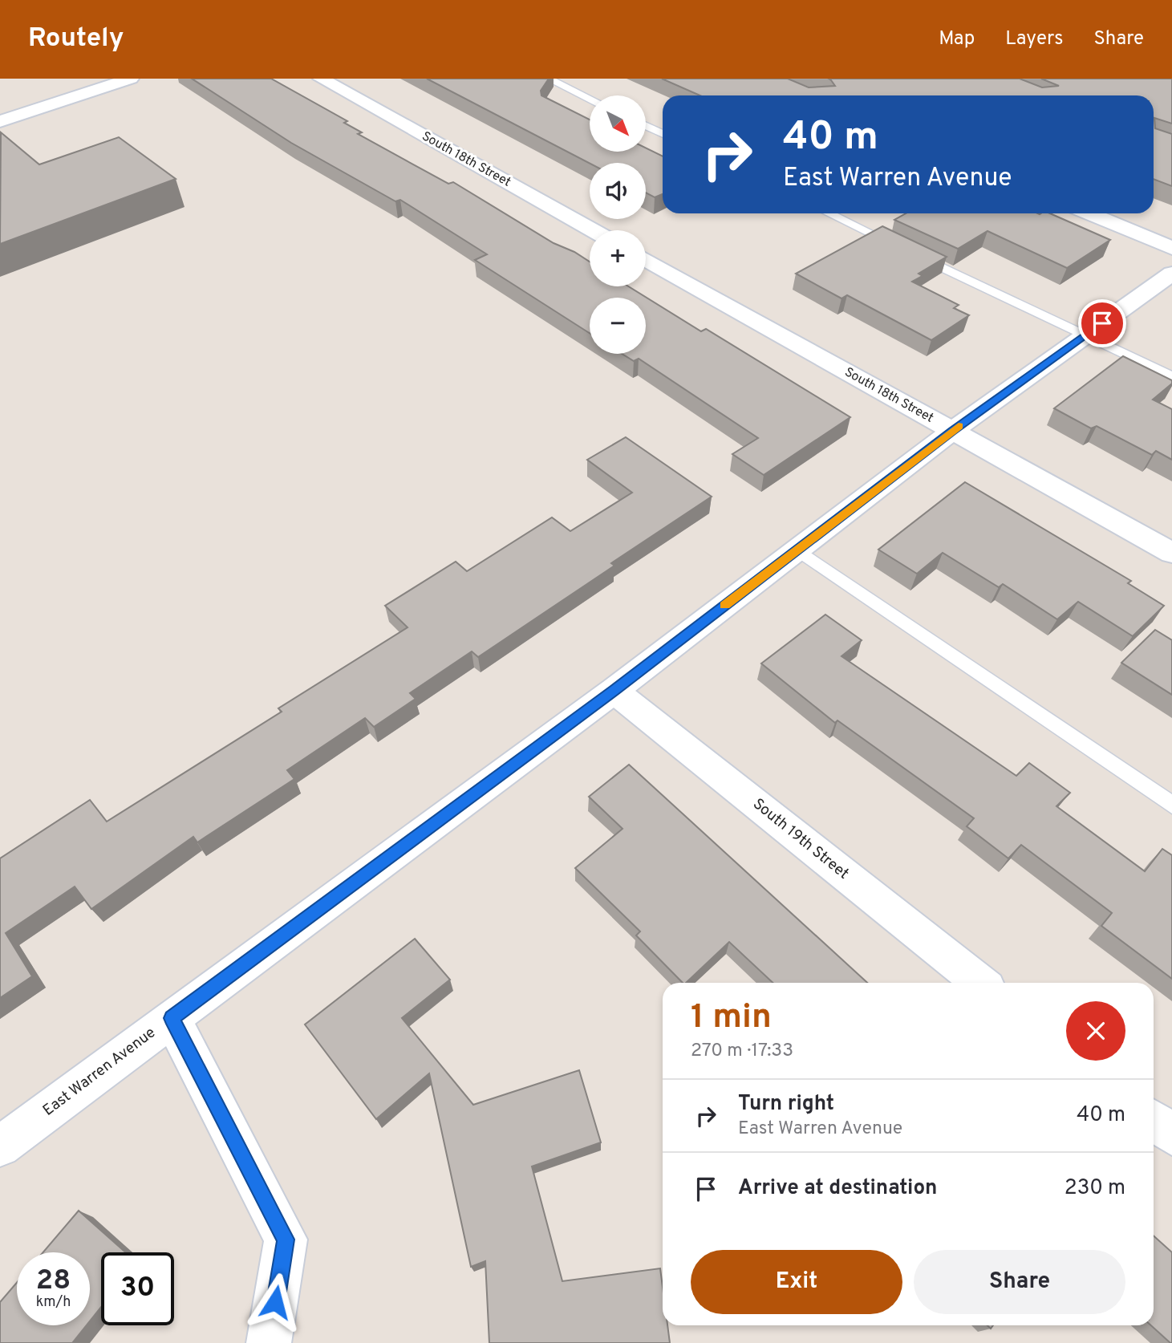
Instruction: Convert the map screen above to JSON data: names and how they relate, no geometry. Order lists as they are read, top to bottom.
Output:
{
  "streets": {
    "street": ["South 18th Street", "South 19th Street", "East Warren Avenue"]
  },
  "crossings": [
    ["South 18th Street", "East Warren Avenue"],
    ["South 19th Street", "East Warren Avenue"]
  ],
  "north": "bottom right",
  "page": {
    "header": "Routely",
    "nav": ["Map", "Layers", "Share"],
    "map_buttons": ["+", "−"],
    "turn": ["40 m", "East Warren Avenue"],
    "heading": ["1 min", "270 m · 17:33"],
    "list": [
      {
        "name": "Turn right",
        "note": "East Warren Avenue",
        "value": "40 m"
      },
      {
        "name": "Arrive at destination",
        "value": "230 m"
      }
    ],
    "buttons": ["Exit", "Share"],
    "speed": "28 km/h",
    "limit": "30"
  }
}
